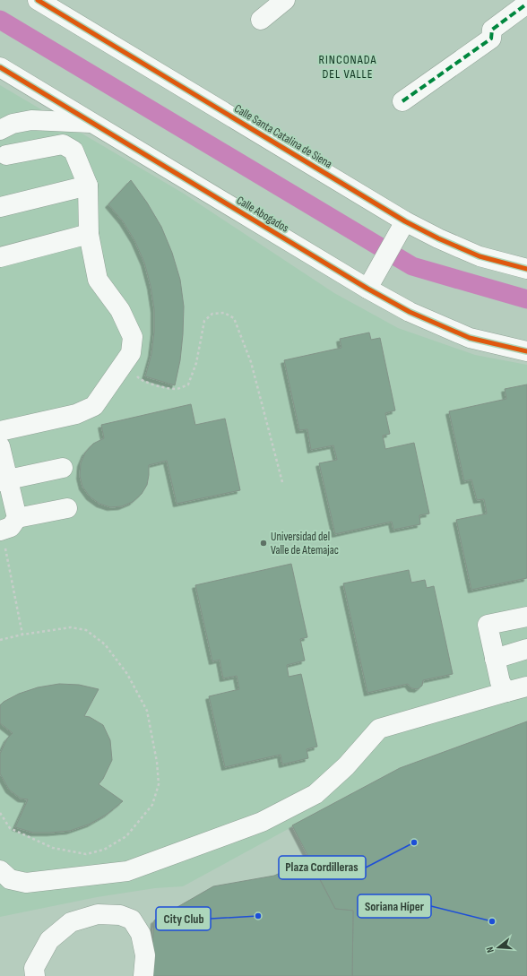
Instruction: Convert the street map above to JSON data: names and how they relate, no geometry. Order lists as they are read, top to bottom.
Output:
{
  "streets": {
    "street": ["Calle Santa Catalina de Siena", "Calle Abogados"]
  },
  "districts": ["RINCONADA DEL VALLE"],
  "places": [
    "Universidad del Valle de Atemajac",
    "Plaza Cordilleras",
    "City Club",
    "Soriana Híper"
  ],
  "north": "left"
}
